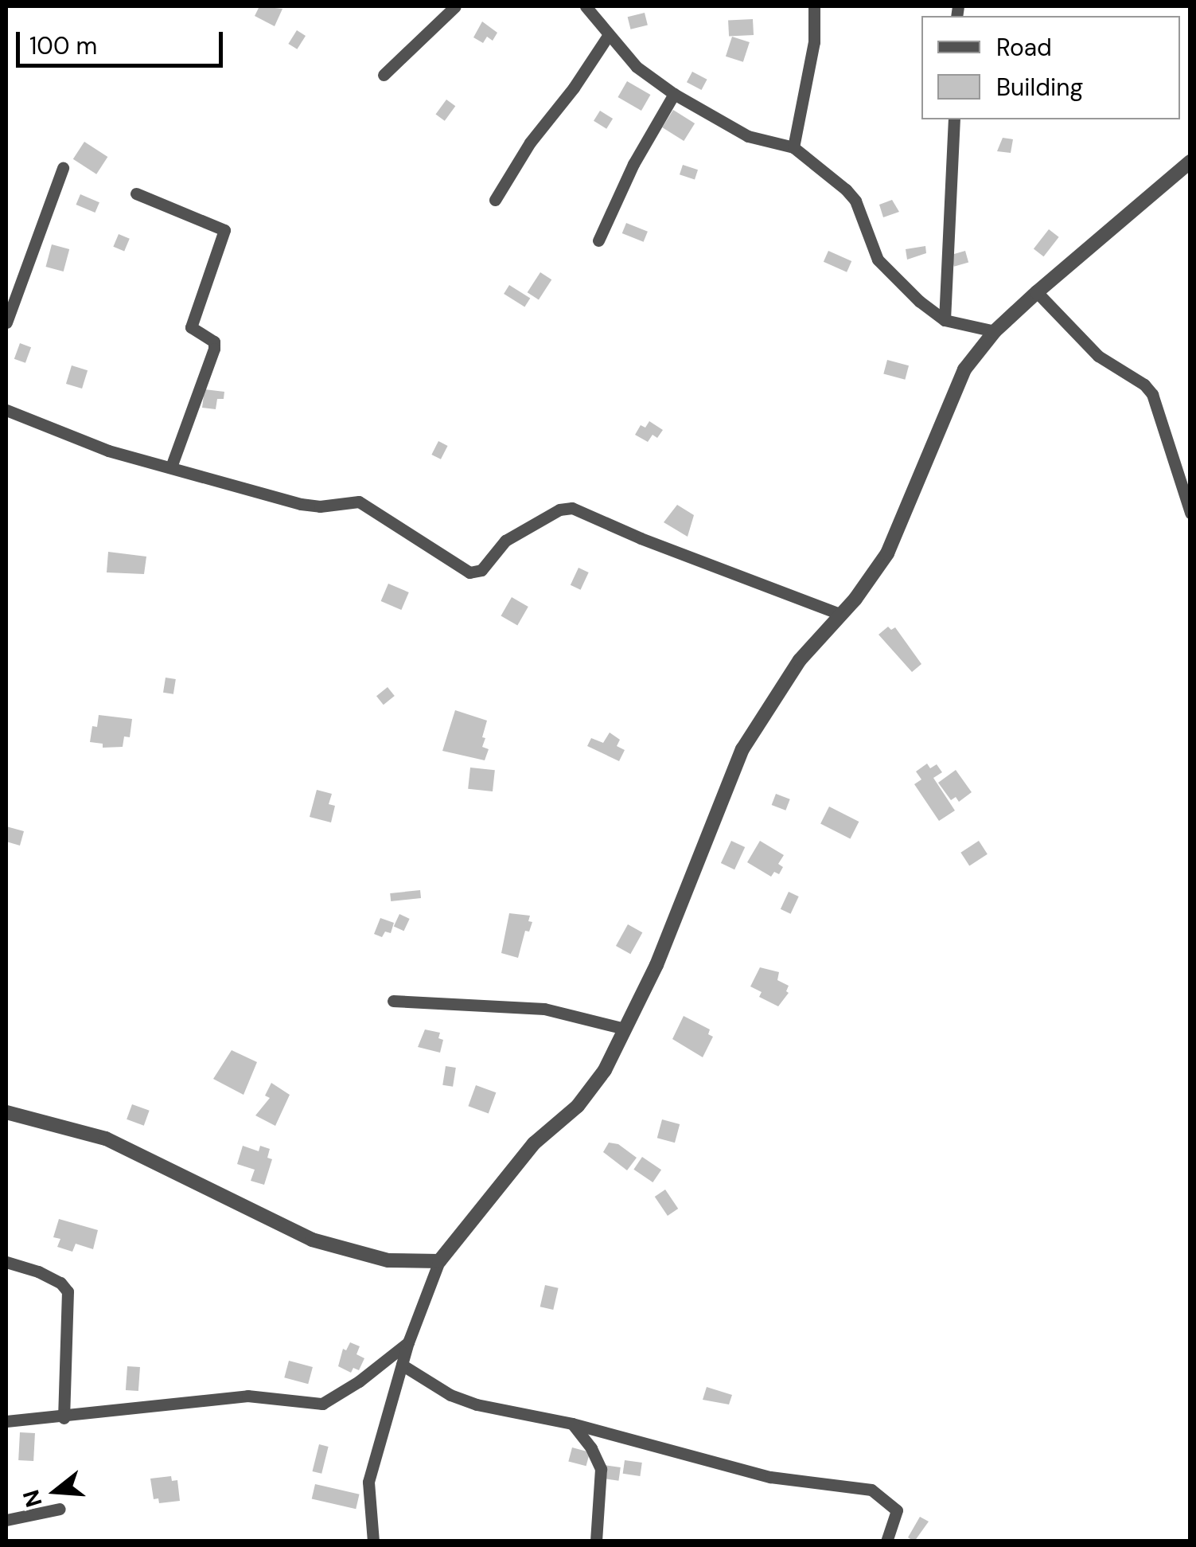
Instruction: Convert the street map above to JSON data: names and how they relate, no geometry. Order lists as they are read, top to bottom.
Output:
{
  "legend": ["Road", "Building"],
  "scale_bar": "100 m",
  "north": "left"
}
